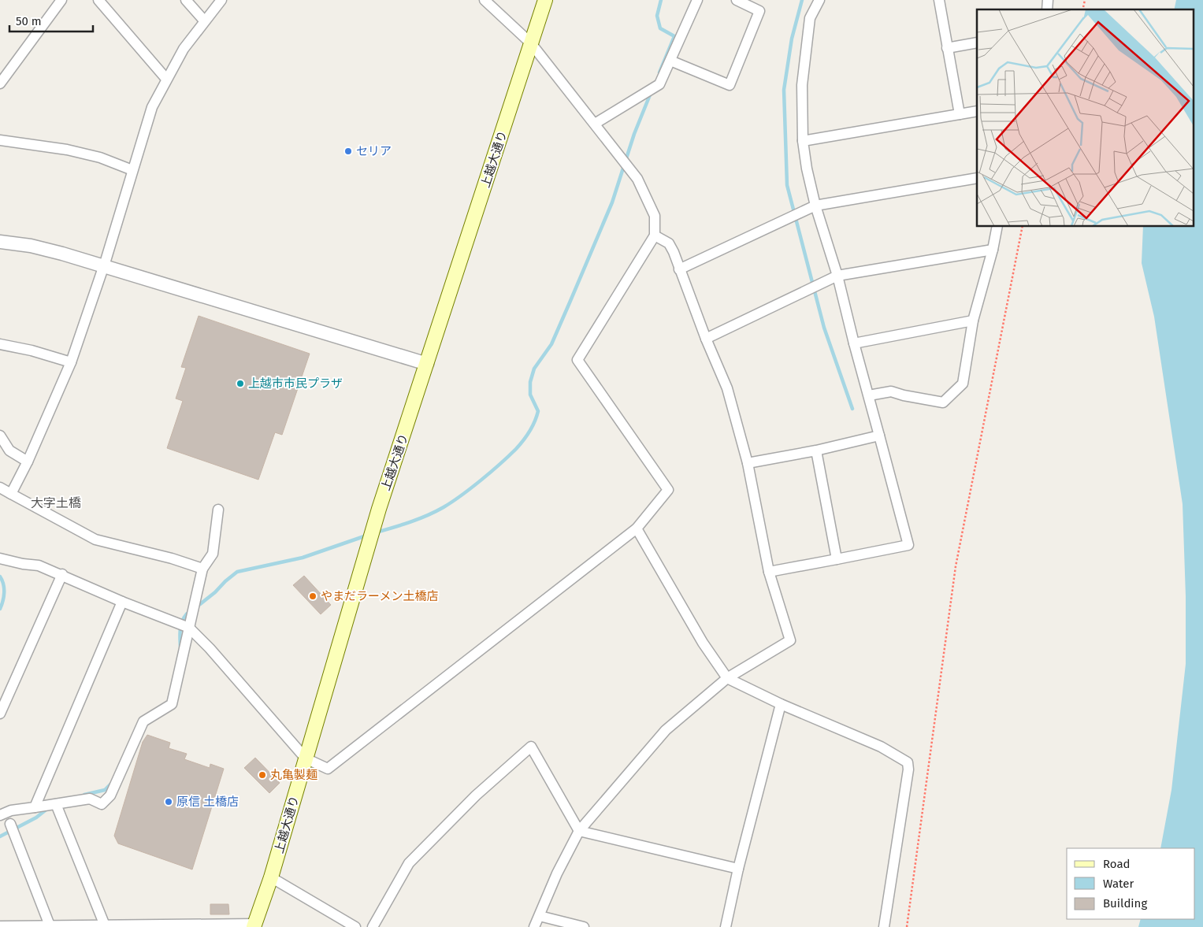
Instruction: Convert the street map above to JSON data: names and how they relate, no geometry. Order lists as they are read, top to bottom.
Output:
{
  "streets": {
    "main road": ["上越大通り"]
  },
  "districts": ["大字土橋"],
  "places": [
    "セリア",
    "上越市市民プラザ",
    "やまだラーメン土橋店",
    "丸亀製麺",
    "原信 土橋店"
  ],
  "legend": ["Road", "Water", "Building"],
  "scale_bar": "50 m"
}
